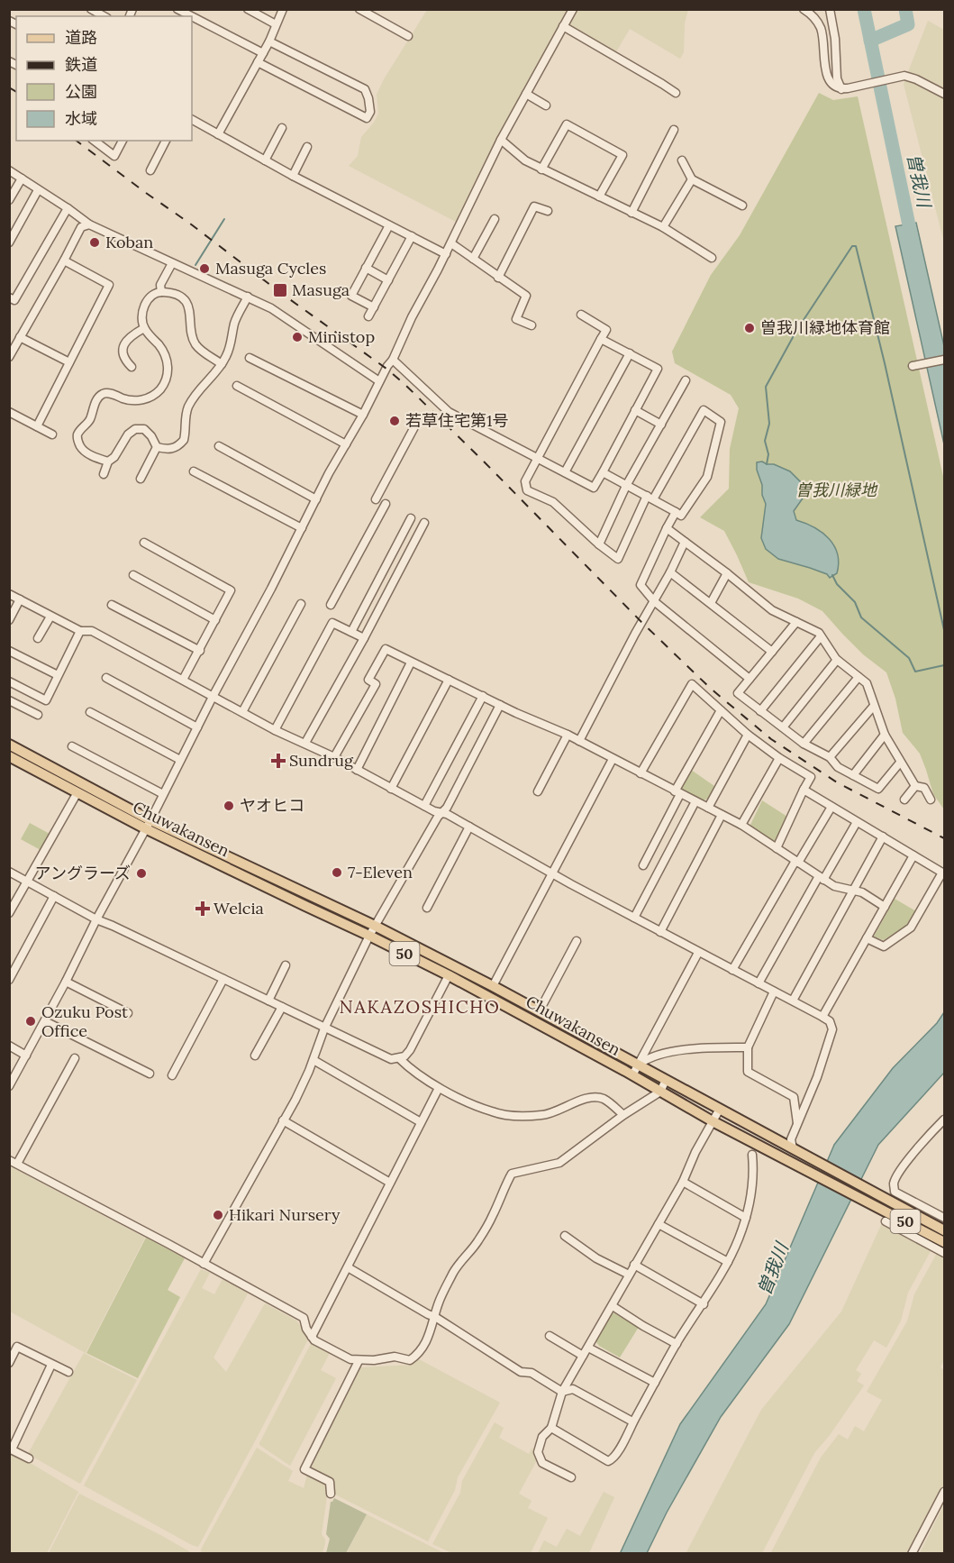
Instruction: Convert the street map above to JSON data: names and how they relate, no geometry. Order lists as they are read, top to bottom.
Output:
{
  "streets": {
    "main road": ["Chuwakansen", "50"]
  },
  "districts": ["NAKAZOSHICHO"],
  "water": ["曽我川"],
  "parks": ["曽我川緑地"],
  "places": {
    "other": [
      "Koban",
      "Masuga Cycles",
      "曽我川緑地体育館",
      "Ministop",
      "若草住宅第1号",
      "ヤオヒコ",
      "7-Eleven",
      "アングラーズ",
      "Ozuku Post Office",
      "Hikari Nursery"
    ],
    "transit": ["Masuga"],
    "health": ["Sundrug", "Welcia"]
  },
  "legend": [
    "道路",
    "鉄道",
    "公園",
    "水域"
  ]
}
